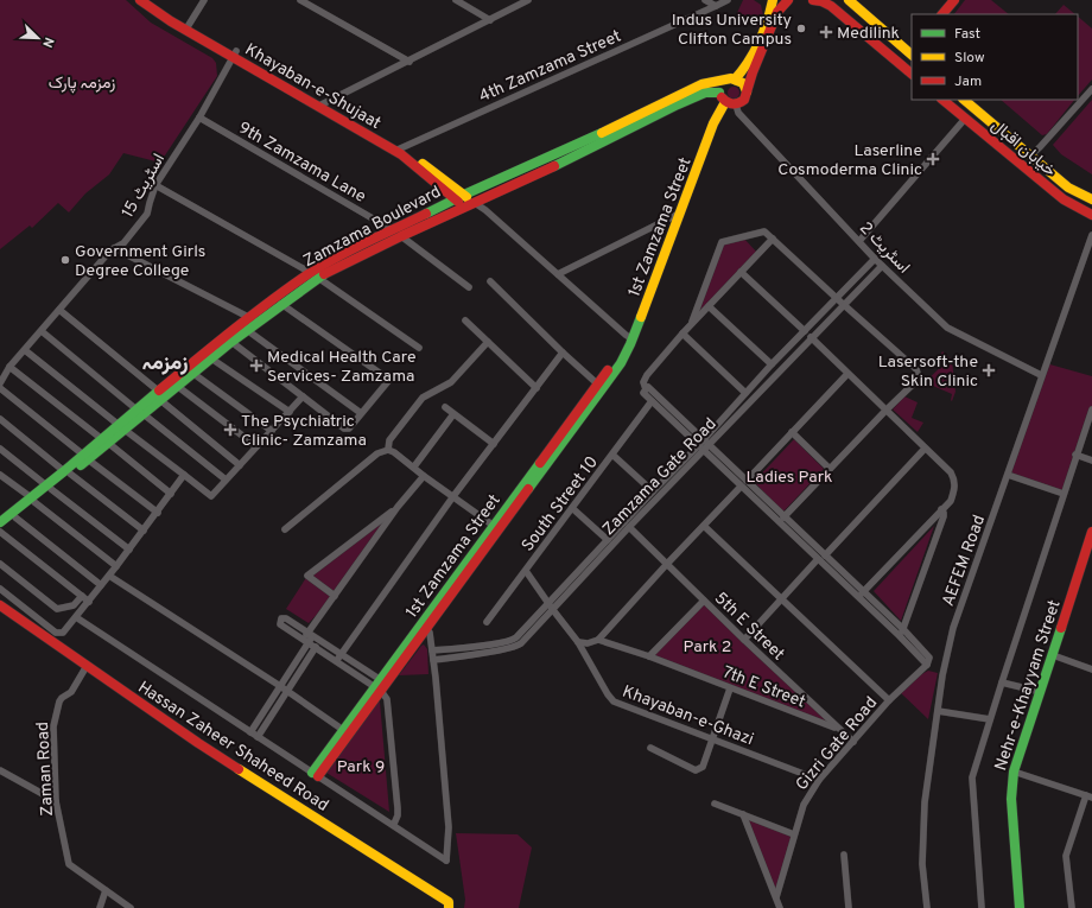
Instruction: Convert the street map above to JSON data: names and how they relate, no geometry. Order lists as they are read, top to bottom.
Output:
{
  "streets": {
    "main road": [
      "Khayaban-e-Shujaat",
      "خیابان اقبال",
      "Zamzama Boulevard",
      "1st Zamzama Street",
      "Nehr-e-Khayyam Street",
      "Hassan Zaheer Shaheed Road"
    ],
    "street": [
      "4th Zamzama Street",
      "9th Zamzama Lane",
      "اسٹریٹ 15",
      "اسٹریٹ 2",
      "Zamzama Gate Road",
      "South Street 10",
      "AEFEM Road",
      "5th E Street",
      "7th E Street",
      "Khayaban-e-Ghazi",
      "Gizri Gate Road",
      "Zaman Road"
    ]
  },
  "crossings": [
    ["4th Zamzama Street", "Khayaban-e-Shujaat"],
    ["Khayaban-e-Shujaat", "اسٹریٹ 15"],
    ["Khayaban-e-Shujaat", "Zamzama Boulevard"],
    ["9th Zamzama Lane", "اسٹریٹ 15"],
    ["9th Zamzama Lane", "Zamzama Boulevard"],
    ["Zamzama Boulevard", "1st Zamzama Street"],
    ["Zamzama Boulevard", "اسٹریٹ 2"],
    ["1st Zamzama Street", "اسٹریٹ 2"],
    ["اسٹریٹ 2", "Zamzama Gate Road"],
    ["اسٹریٹ 2", "AEFEM Road"],
    ["Zamzama Gate Road", "5th E Street"],
    ["Zamzama Gate Road", "Khayaban-e-Ghazi"],
    ["South Street 10", "Khayaban-e-Ghazi"],
    ["5th E Street", "7th E Street"],
    ["5th E Street", "Gizri Gate Road"],
    ["Khayaban-e-Ghazi", "Gizri Gate Road"],
    ["Hassan Zaheer Shaheed Road", "Zaman Road"]
  ],
  "districts": ["زمزمہ"],
  "parks": [
    "زمزمہ پارک",
    "Ladies Park",
    "Park 2",
    "Park 9"
  ],
  "places": {
    "other": ["Indus University Clifton Campus", "Government Girls Degree College"],
    "health": [
      "Medilink",
      "Laserline Cosmoderma Clinic",
      "Medical Health Care Services- Zamzama",
      "Lasersoft-the Skin Clinic",
      "The Psychiatric Clinic- Zamzama"
    ]
  },
  "legend": ["Fast", "Slow", "Jam"],
  "north": "bottom right"
}
